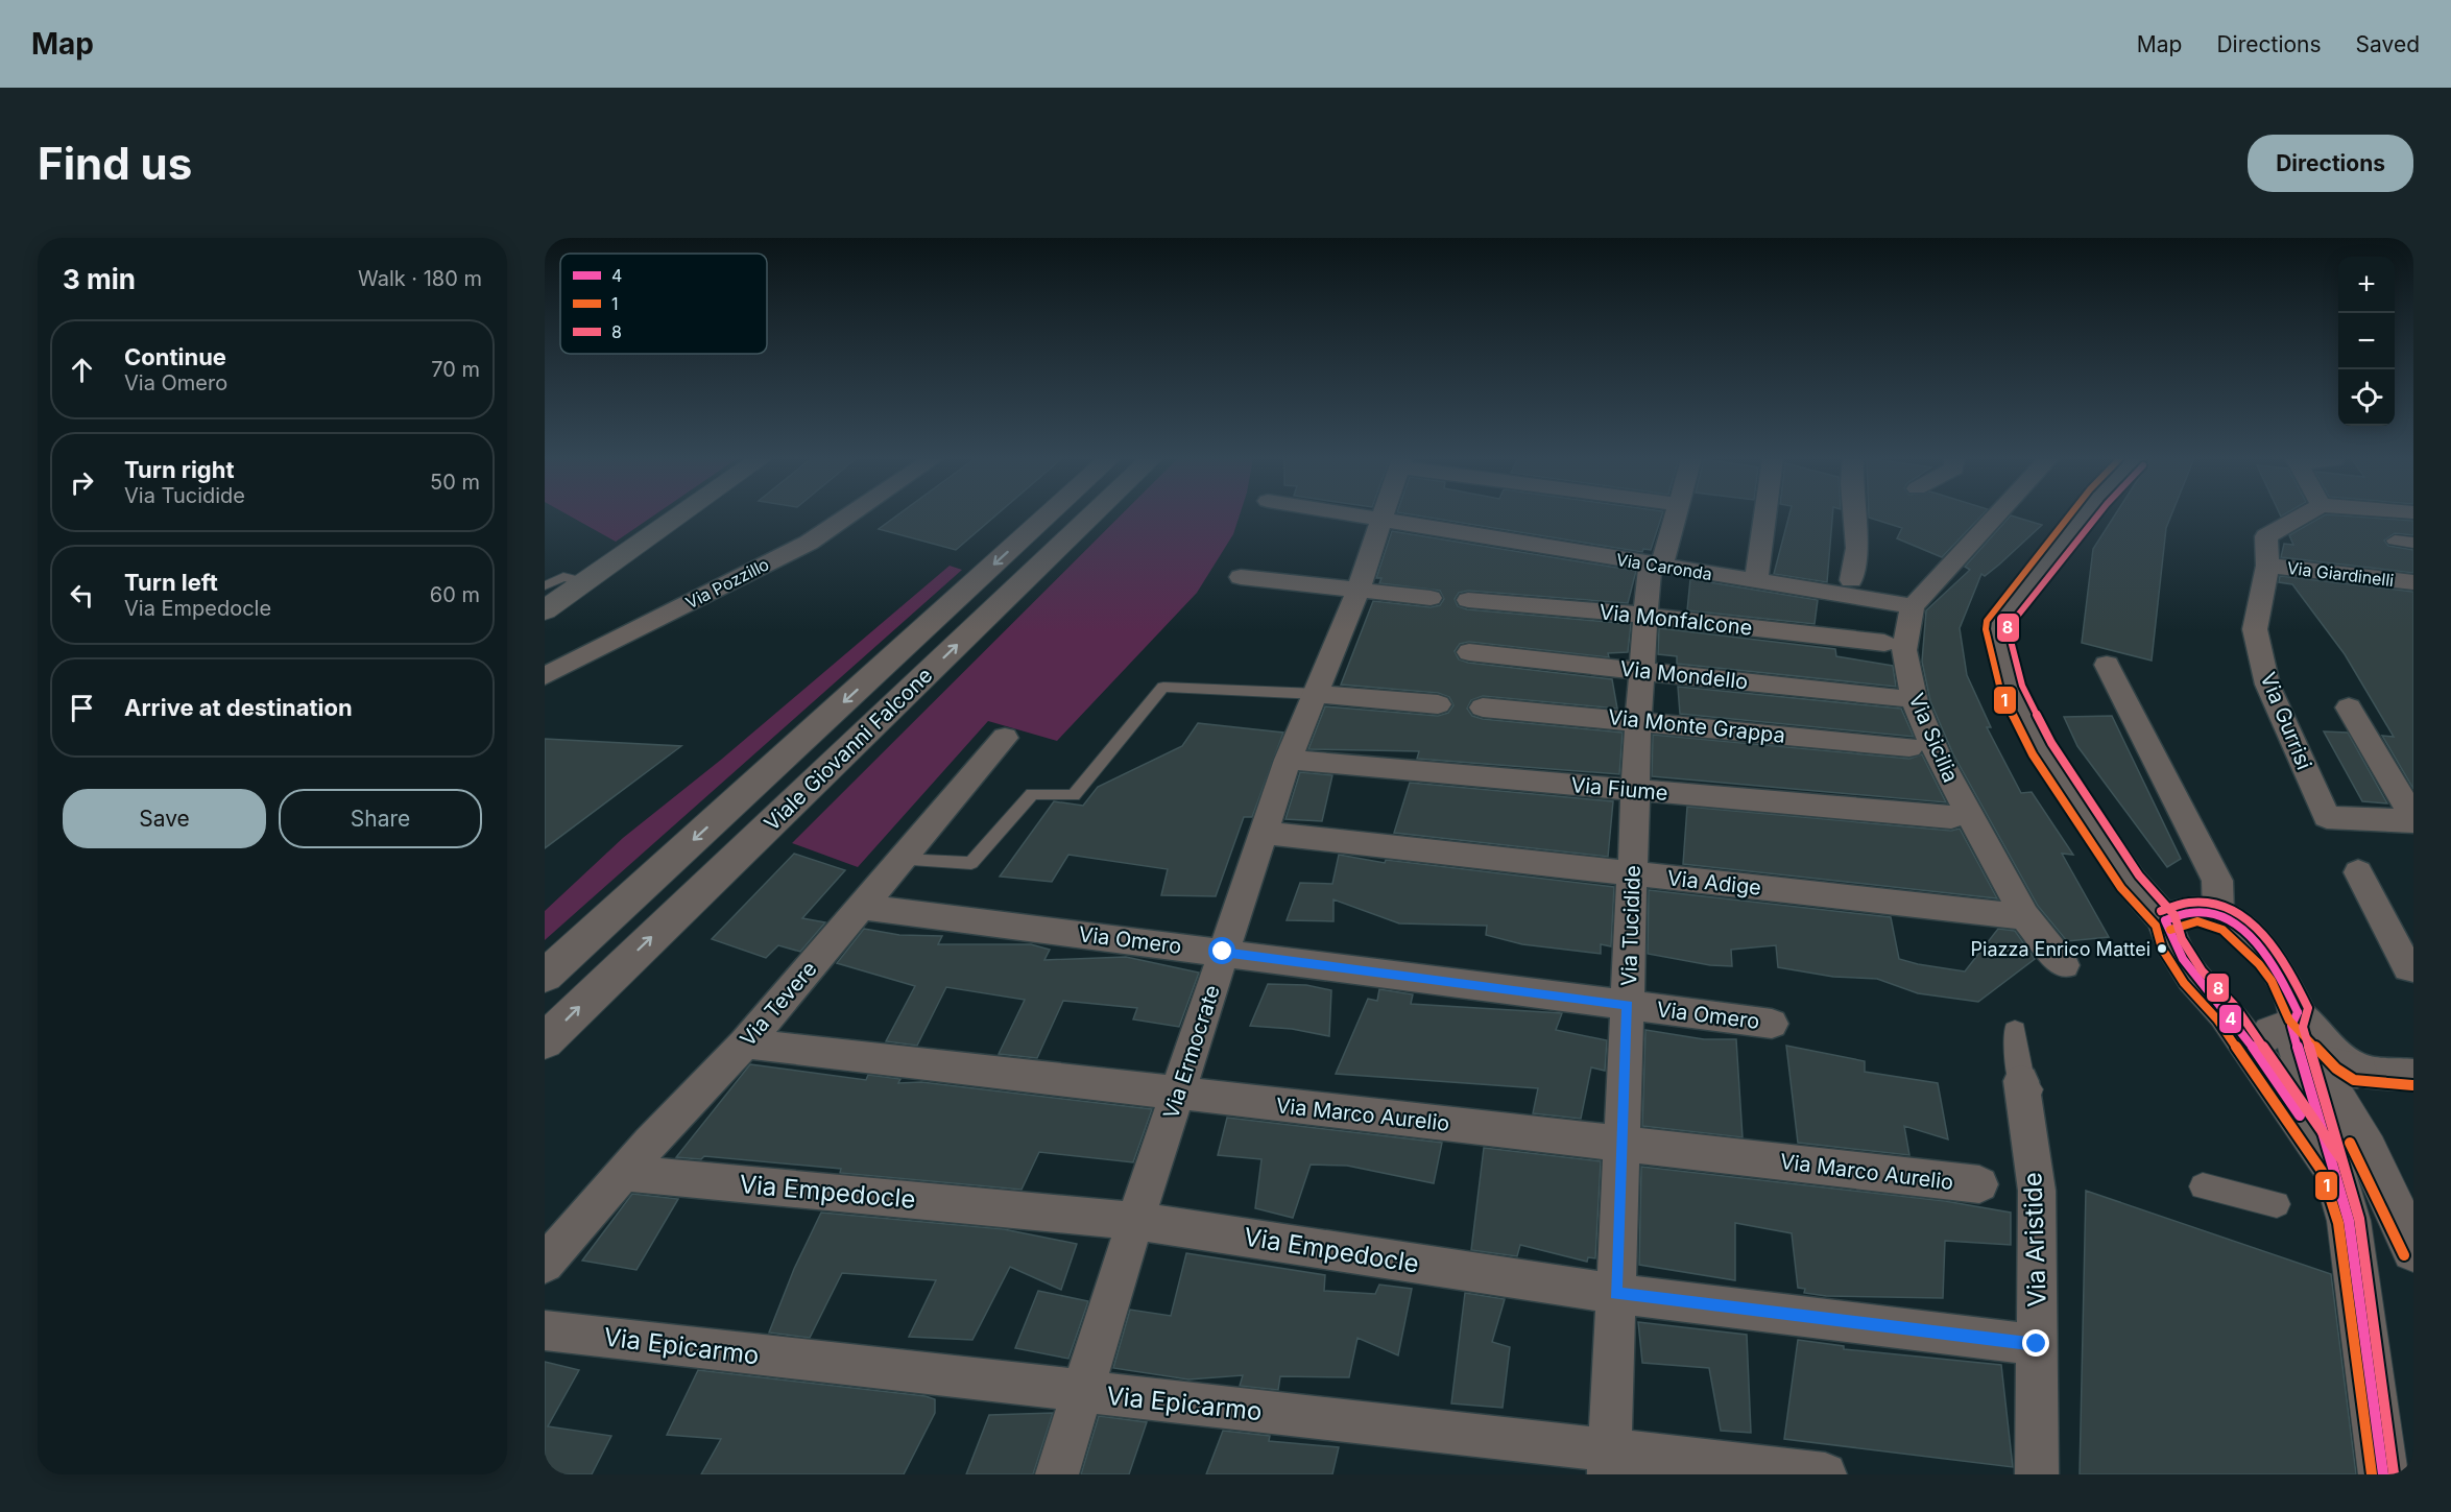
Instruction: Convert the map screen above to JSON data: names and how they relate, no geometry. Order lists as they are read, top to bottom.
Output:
{
  "streets": {
    "street": [
      "Via Caronda",
      "Via Giardinelli",
      "Via Pozzillo",
      "Via Monfalcone",
      "Via Mondello",
      "Via Gurrisi",
      "Via Monte Grappa",
      "Via Sicilia",
      "Viale Giovanni Falcone",
      "Via Fiume",
      "Via Adige",
      "Via Tucidide",
      "Via Omero",
      "Via Tevere",
      "Via Ermocrate",
      "Via Marco Aurelio",
      "Via Empedocle",
      "Via Aristide",
      "Via Epicarmo"
    ]
  },
  "crossings": [
    ["Via Caronda", "Via Sicilia"],
    ["Via Caronda", "Via Tucidide"],
    ["Via Caronda", "Via Ermocrate"],
    ["Via Giardinelli", "Via Gurrisi"],
    ["Via Monfalcone", "Via Tucidide"],
    ["Via Mondello", "Via Tucidide"],
    ["Via Monte Grappa", "Via Tucidide"],
    ["Via Fiume", "Via Tucidide"],
    ["Via Fiume", "Via Ermocrate"],
    ["Via Adige", "Via Tucidide"],
    ["Via Adige", "Via Ermocrate"],
    ["Via Tucidide", "Via Omero"],
    ["Via Tucidide", "Via Marco Aurelio"],
    ["Via Tucidide", "Via Empedocle"],
    ["Via Tucidide", "Via Epicarmo"],
    ["Via Omero", "Via Tevere"],
    ["Via Omero", "Via Ermocrate"],
    ["Via Tevere", "Via Marco Aurelio"],
    ["Via Tevere", "Via Empedocle"],
    ["Via Ermocrate", "Via Marco Aurelio"],
    ["Via Ermocrate", "Via Empedocle"],
    ["Via Ermocrate", "Via Epicarmo"],
    ["Via Empedocle", "Via Aristide"]
  ],
  "places": ["Piazza Enrico Mattei"],
  "lines": ["transit line 1", "transit line 8", "transit line 4"],
  "legend": ["4", "1", "8"],
  "page": {
    "header": "Map",
    "nav": ["Map", "Directions", "Saved"],
    "buttons": [
      "Directions",
      ["Save", "Share"]
    ],
    "title": "Find us",
    "heading": ["3 min", "Walk · 180 m"],
    "map_buttons": ["+", "−"],
    "list": [
      ["Continue", "Via Omero", "70 m"],
      ["Turn right", "Via Tucidide", "50 m"],
      ["Turn left", "Via Empedocle", "60 m"],
      "Arrive at destination"
    ]
  }
}
